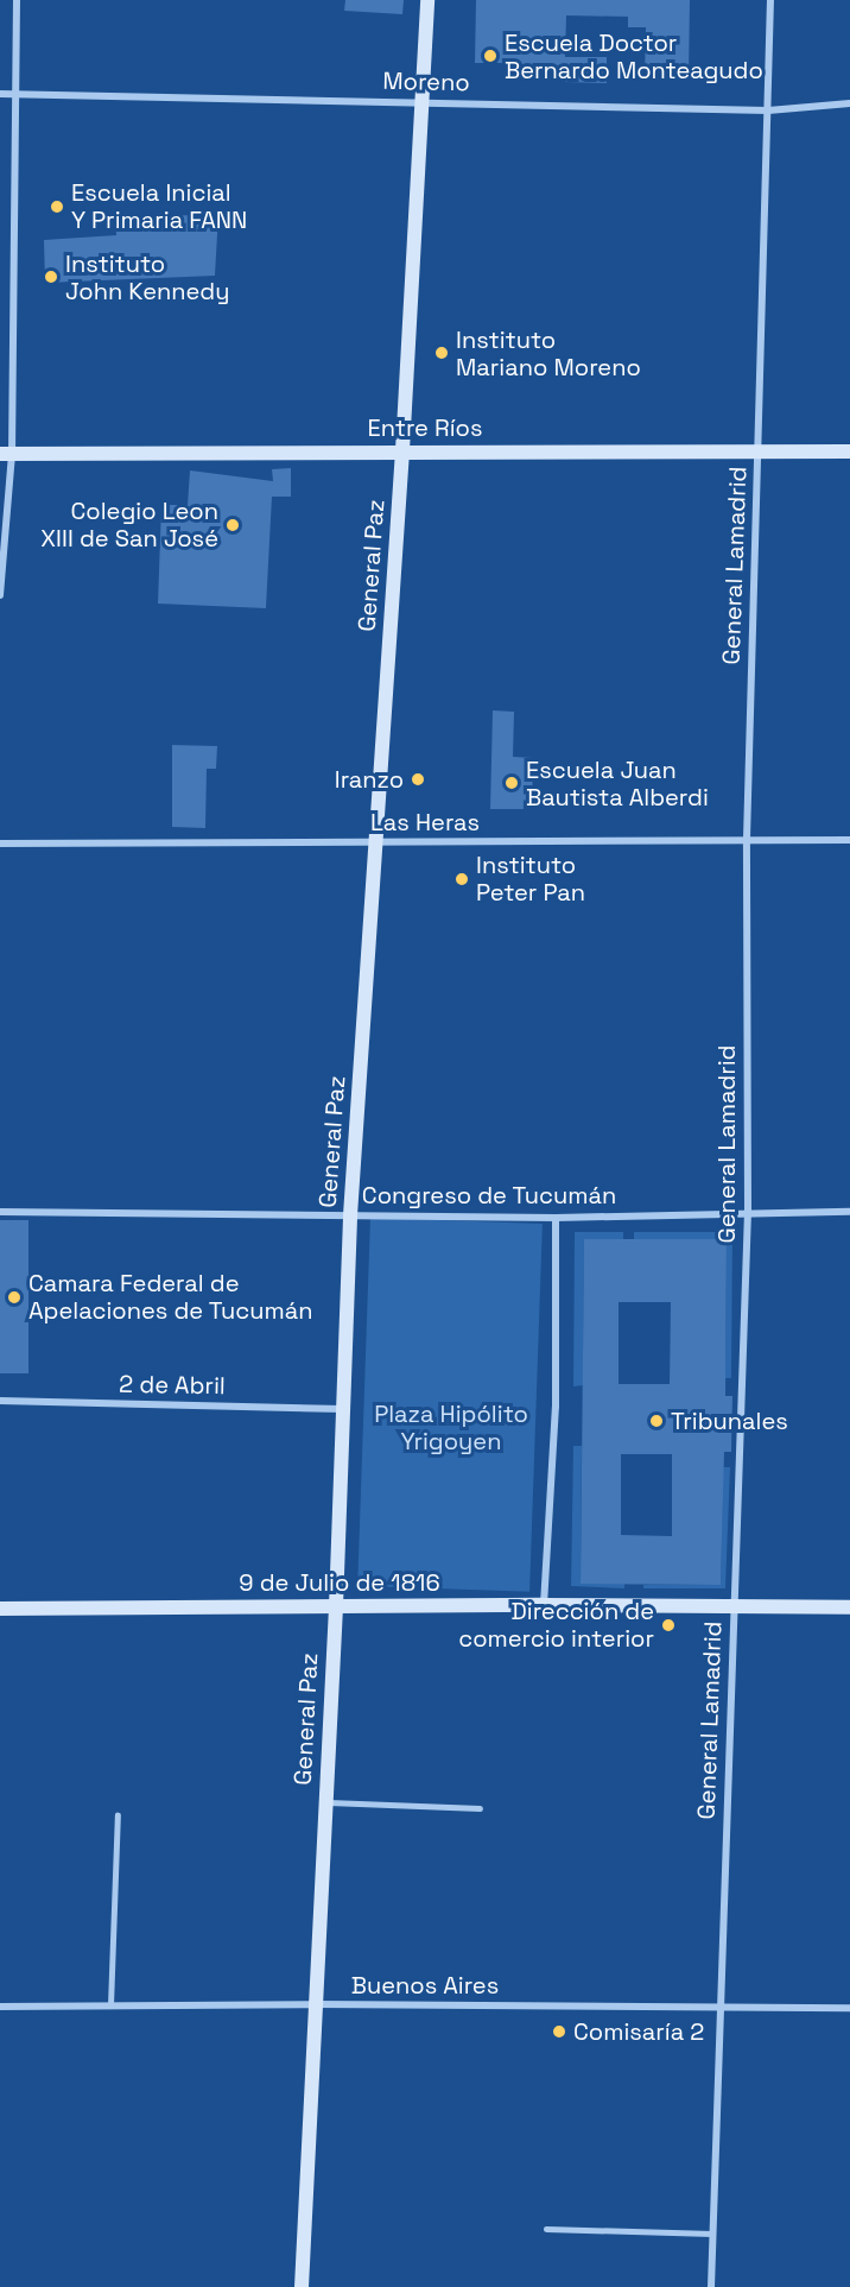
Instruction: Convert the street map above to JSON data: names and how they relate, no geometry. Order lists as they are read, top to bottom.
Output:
{
  "streets": {
    "street": [
      "Moreno",
      "Entre Ríos",
      "General Paz",
      "General Lamadrid",
      "Las Heras",
      "Congreso de Tucumán",
      "2 de Abril",
      "9 de Julio de 1816",
      "Buenos Aires"
    ]
  },
  "crossings": [
    ["Moreno", "General Paz"],
    ["Moreno", "General Lamadrid"],
    ["Entre Ríos", "General Paz"],
    ["Entre Ríos", "General Lamadrid"],
    ["General Paz", "Las Heras"],
    ["General Paz", "Congreso de Tucumán"],
    ["General Paz", "2 de Abril"],
    ["General Paz", "9 de Julio de 1816"],
    ["General Paz", "Buenos Aires"],
    ["General Lamadrid", "Las Heras"],
    ["General Lamadrid", "Congreso de Tucumán"],
    ["General Lamadrid", "9 de Julio de 1816"],
    ["General Lamadrid", "Buenos Aires"]
  ],
  "parks": ["Plaza Hipólito Yrigoyen"],
  "places": [
    "Escuela Doctor Bernardo Monteagudo",
    "Escuela Inicial Y Primaria FANN",
    "Instituto John Kennedy",
    "Instituto Mariano Moreno",
    "Colegio Leon XIII de San José",
    "Iranzo",
    "Escuela Juan Bautista Alberdi",
    "Instituto Peter Pan",
    "Camara Federal de Apelaciones de Tucumán",
    "Tribunales",
    "Dirección de comercio interior",
    "Comisaría 2"
  ]
}
